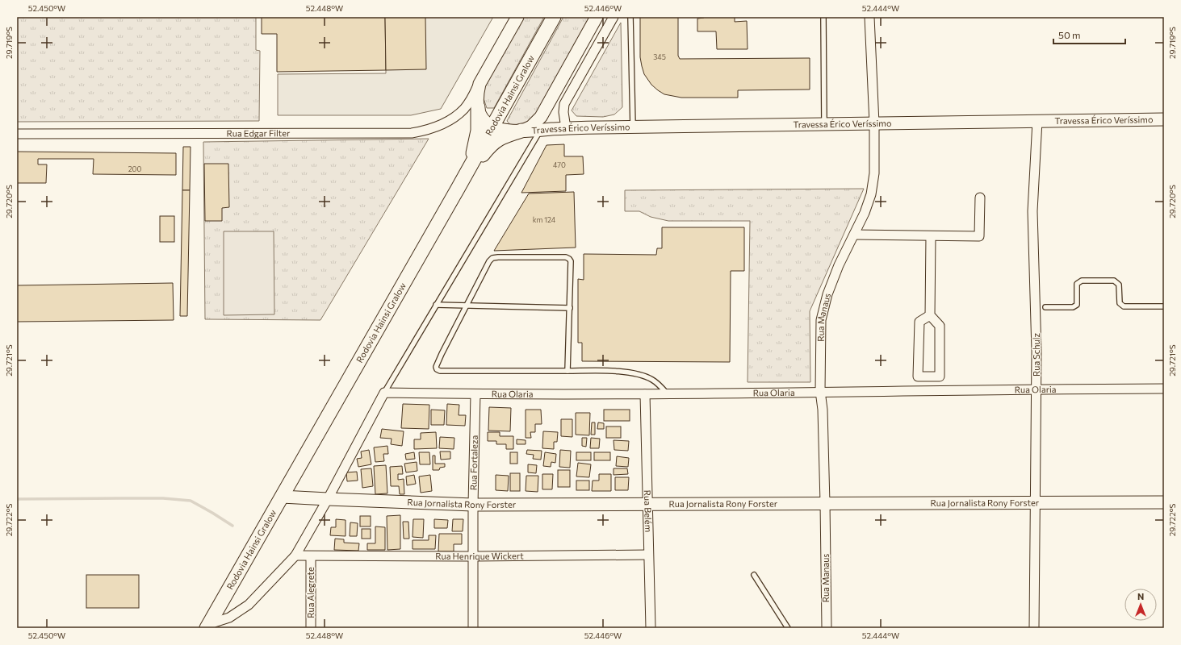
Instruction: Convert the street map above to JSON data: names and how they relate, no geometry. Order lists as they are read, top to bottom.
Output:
{
  "streets": {
    "main road": ["Rodovia Hainsi Gralow"],
    "street": [
      "Travessa Érico Veríssimo",
      "Rua Edgar Filter",
      "Rua Manaus",
      "Rua Schulz",
      "Rua Olaria",
      "Rua Fortaleza",
      "Rua Jornalista Rony Forster",
      "Rua Belém",
      "Rua Henrique Wickert",
      "Rua Alegrete"
    ]
  },
  "crossings": [
    ["Rodovia Hainsi Gralow", "Travessa Érico Veríssimo"],
    ["Rodovia Hainsi Gralow", "Rua Jornalista Rony Forster"],
    ["Travessa Érico Veríssimo", "Rua Manaus"],
    ["Travessa Érico Veríssimo", "Rua Schulz"],
    ["Rua Manaus", "Rua Olaria"],
    ["Rua Manaus", "Rua Jornalista Rony Forster"],
    ["Rua Schulz", "Rua Olaria"],
    ["Rua Schulz", "Rua Jornalista Rony Forster"],
    ["Rua Olaria", "Rua Fortaleza"],
    ["Rua Olaria", "Rua Belém"],
    ["Rua Fortaleza", "Rua Jornalista Rony Forster"],
    ["Rua Fortaleza", "Rua Henrique Wickert"],
    ["Rua Jornalista Rony Forster", "Rua Belém"],
    ["Rua Belém", "Rua Henrique Wickert"],
    ["Rua Henrique Wickert", "Rua Alegrete"]
  ],
  "house_numbers": [
    "345",
    "470",
    "200",
    "km 124"
  ],
  "scale_bar": "50 m",
  "north": "top",
  "coordinates": [
    "52.450°W",
    "52.448°W",
    "52.446°W",
    "52.444°W",
    "29.719°S",
    "29.720°S",
    "29.721°S",
    "29.722°S"
  ]
}
